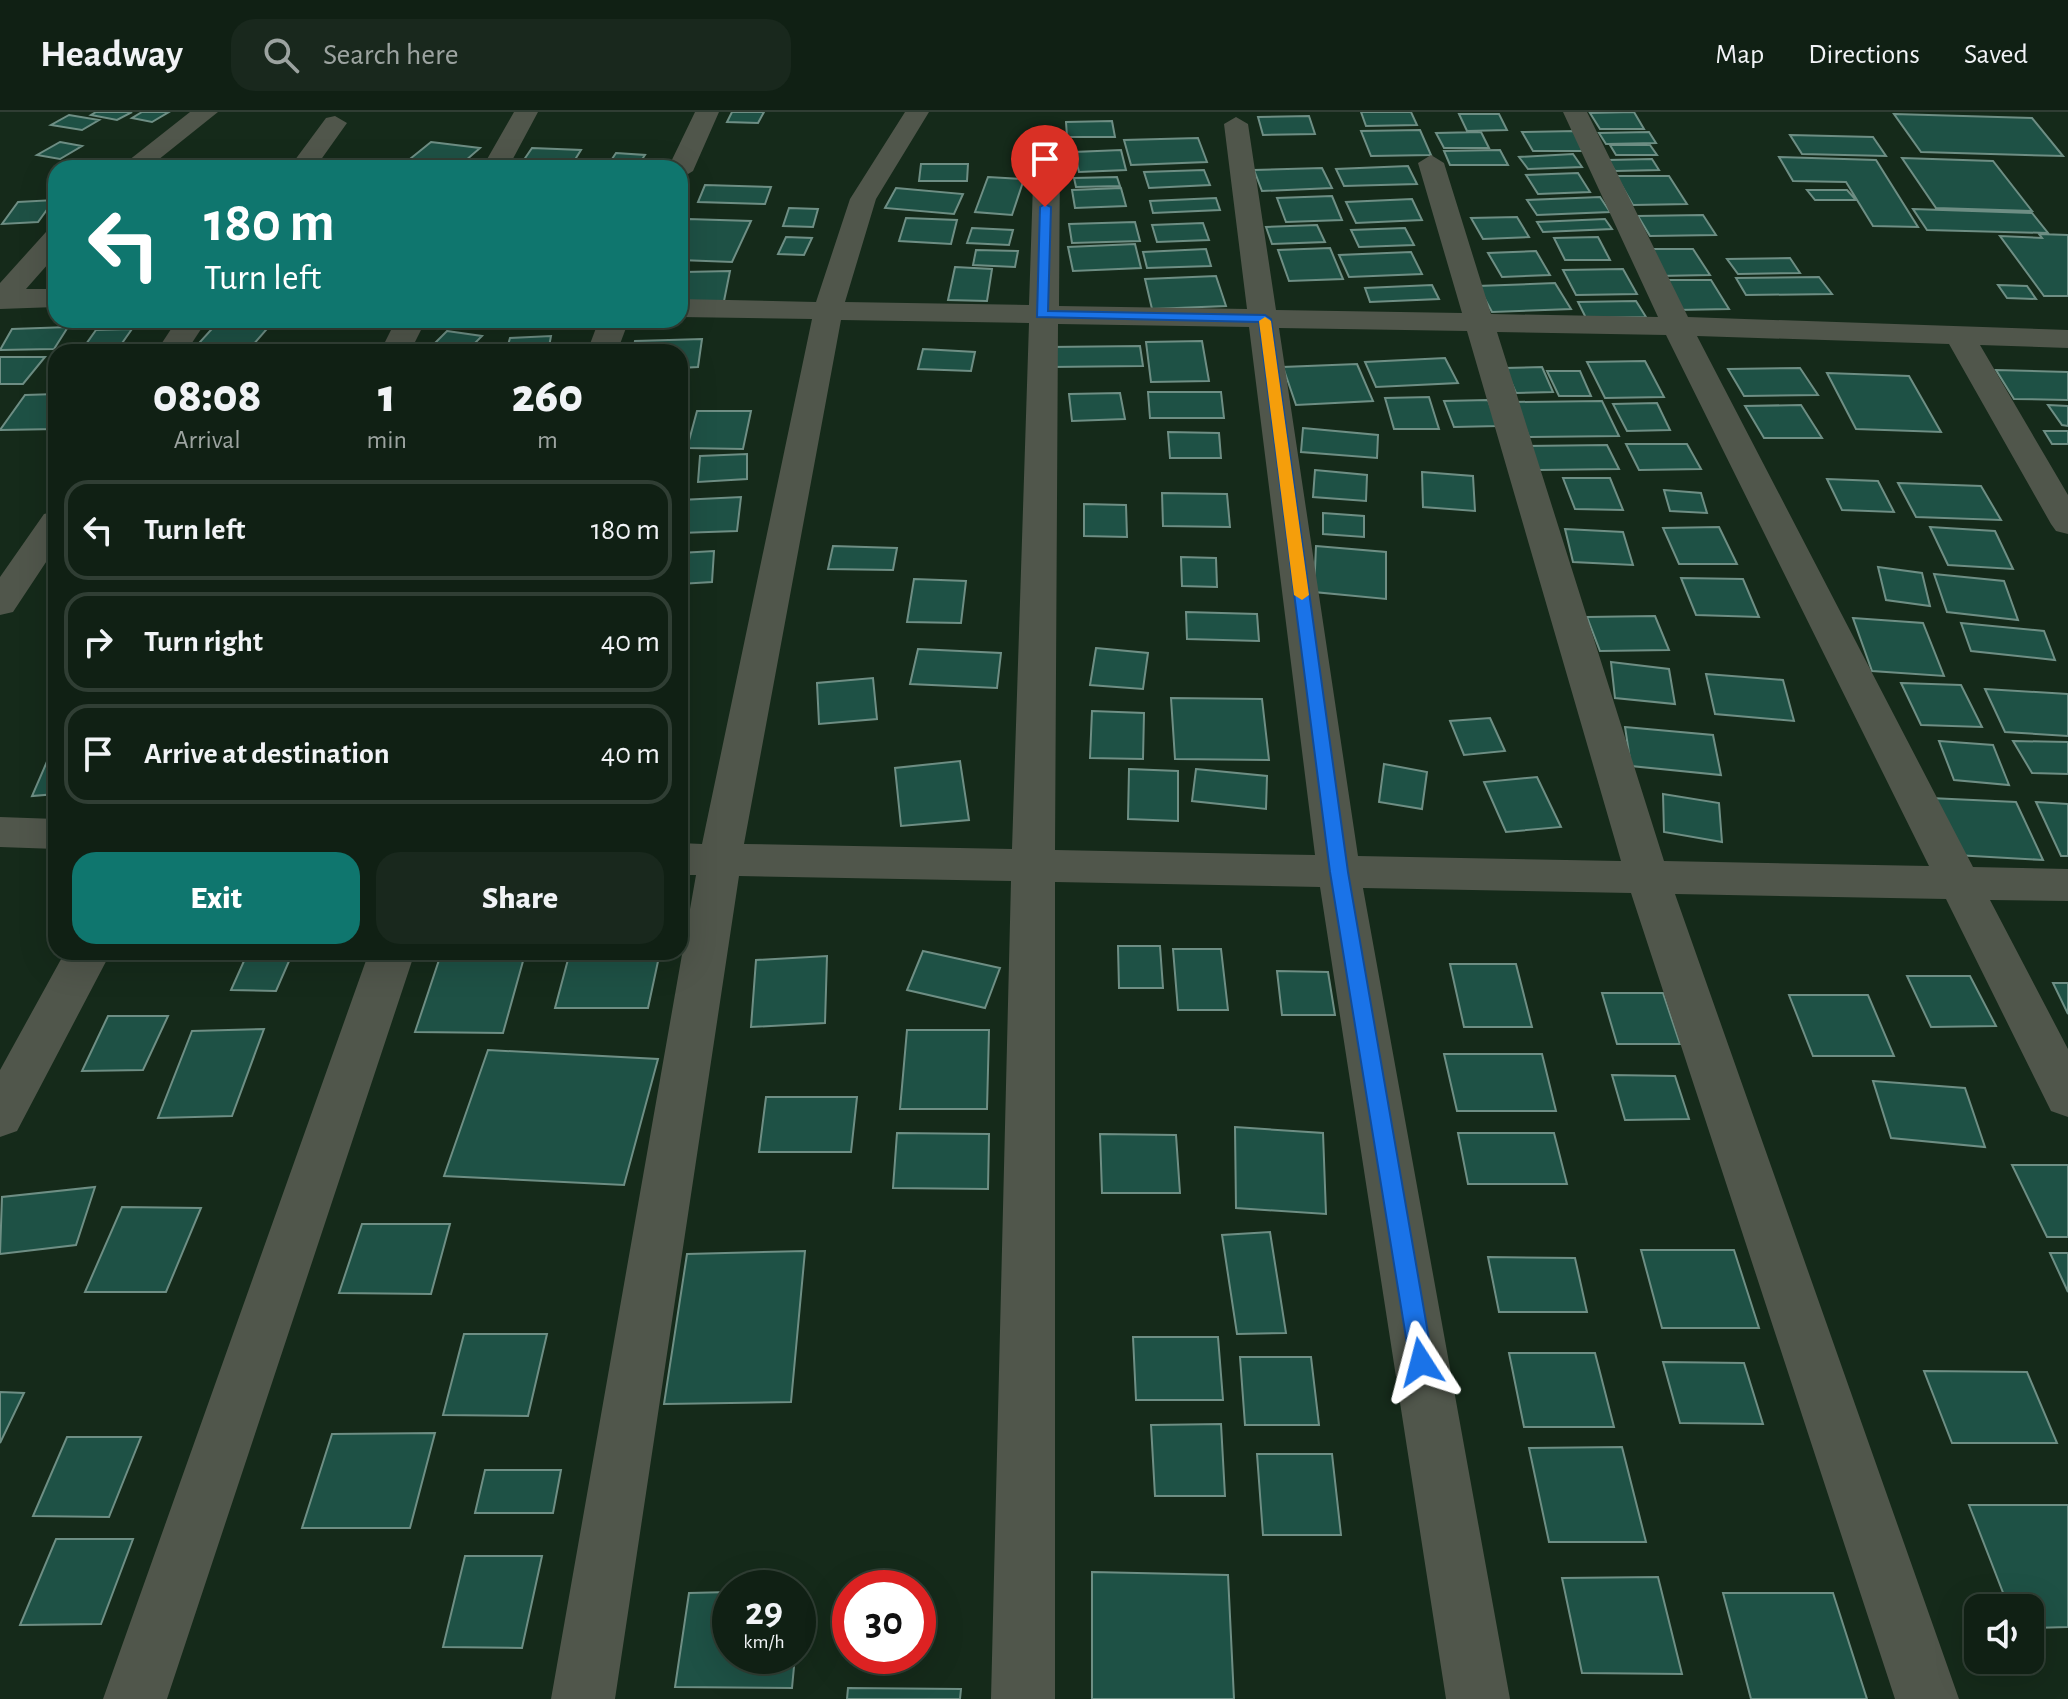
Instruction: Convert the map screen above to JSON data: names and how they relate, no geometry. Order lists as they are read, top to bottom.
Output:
{
  "page": {
    "header": "Headway",
    "search": "Search here",
    "nav": ["Map", "Directions", "Saved"],
    "turn": ["180 m", "Turn left"],
    "eta": [
      "08:08",
      "Arrival",
      "1",
      "min",
      "260",
      "m"
    ],
    "list": [
      {
        "name": "Turn left",
        "value": "180 m"
      },
      {
        "name": "Turn right",
        "value": "40 m"
      },
      {
        "name": "Arrive at destination",
        "value": "40 m"
      }
    ],
    "buttons": ["Exit", "Share"],
    "speed": "29 km/h",
    "limit": "30"
  }
}
